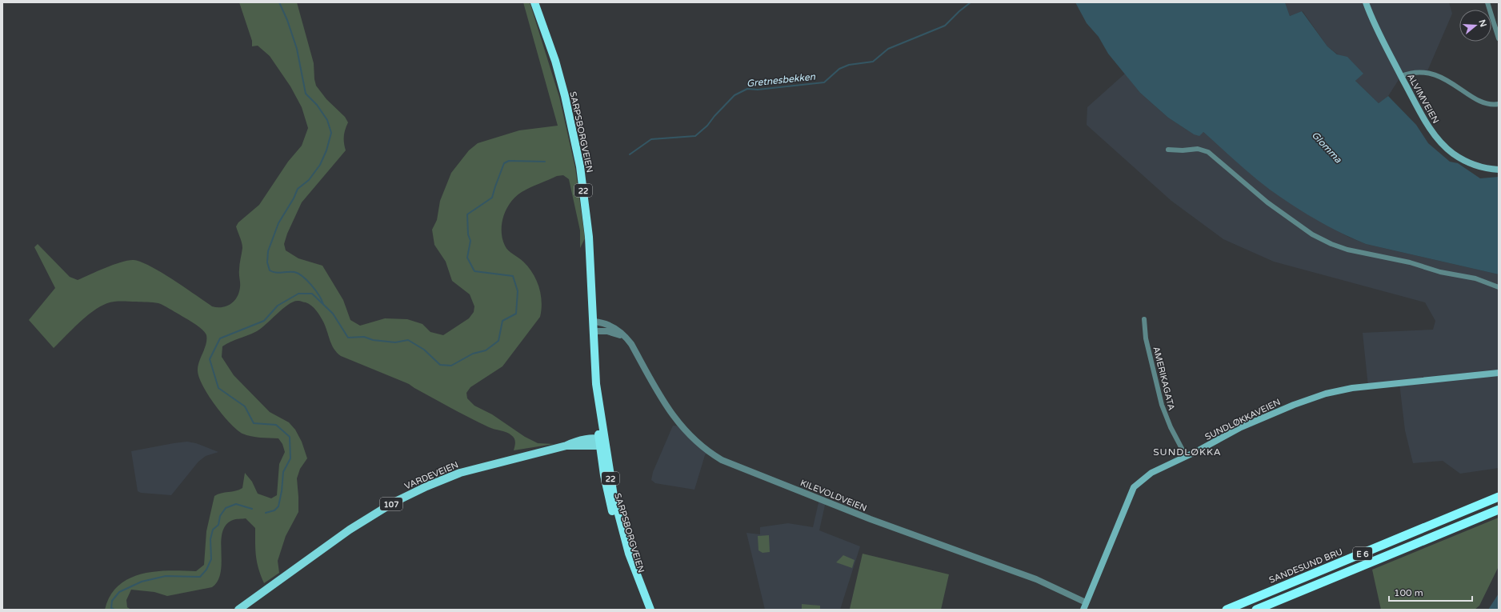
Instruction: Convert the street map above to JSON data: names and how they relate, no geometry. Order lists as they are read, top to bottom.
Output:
{
  "streets": {
    "highway": [
      "SARPSBORGVEIEN",
      "22",
      "E 6",
      "SANDESUND BRU"
    ],
    "main road": [
      "ALVIMVEIEN",
      "SUNDLØKKAVEIEN",
      "VARDEVEIEN",
      "107"
    ],
    "street": ["AMERIKAGATA", "KILEVOLDVEIEN"]
  },
  "crossings": [
    ["SARPSBORGVEIEN", "VARDEVEIEN"],
    ["SARPSBORGVEIEN", "KILEVOLDVEIEN"],
    ["AMERIKAGATA", "SUNDLØKKAVEIEN"],
    ["SUNDLØKKAVEIEN", "KILEVOLDVEIEN"]
  ],
  "districts": ["SUNDLØKKA"],
  "water": ["Gretnesbekken", "Glomma"],
  "scale_bar": "100 m",
  "north": "right"
}
